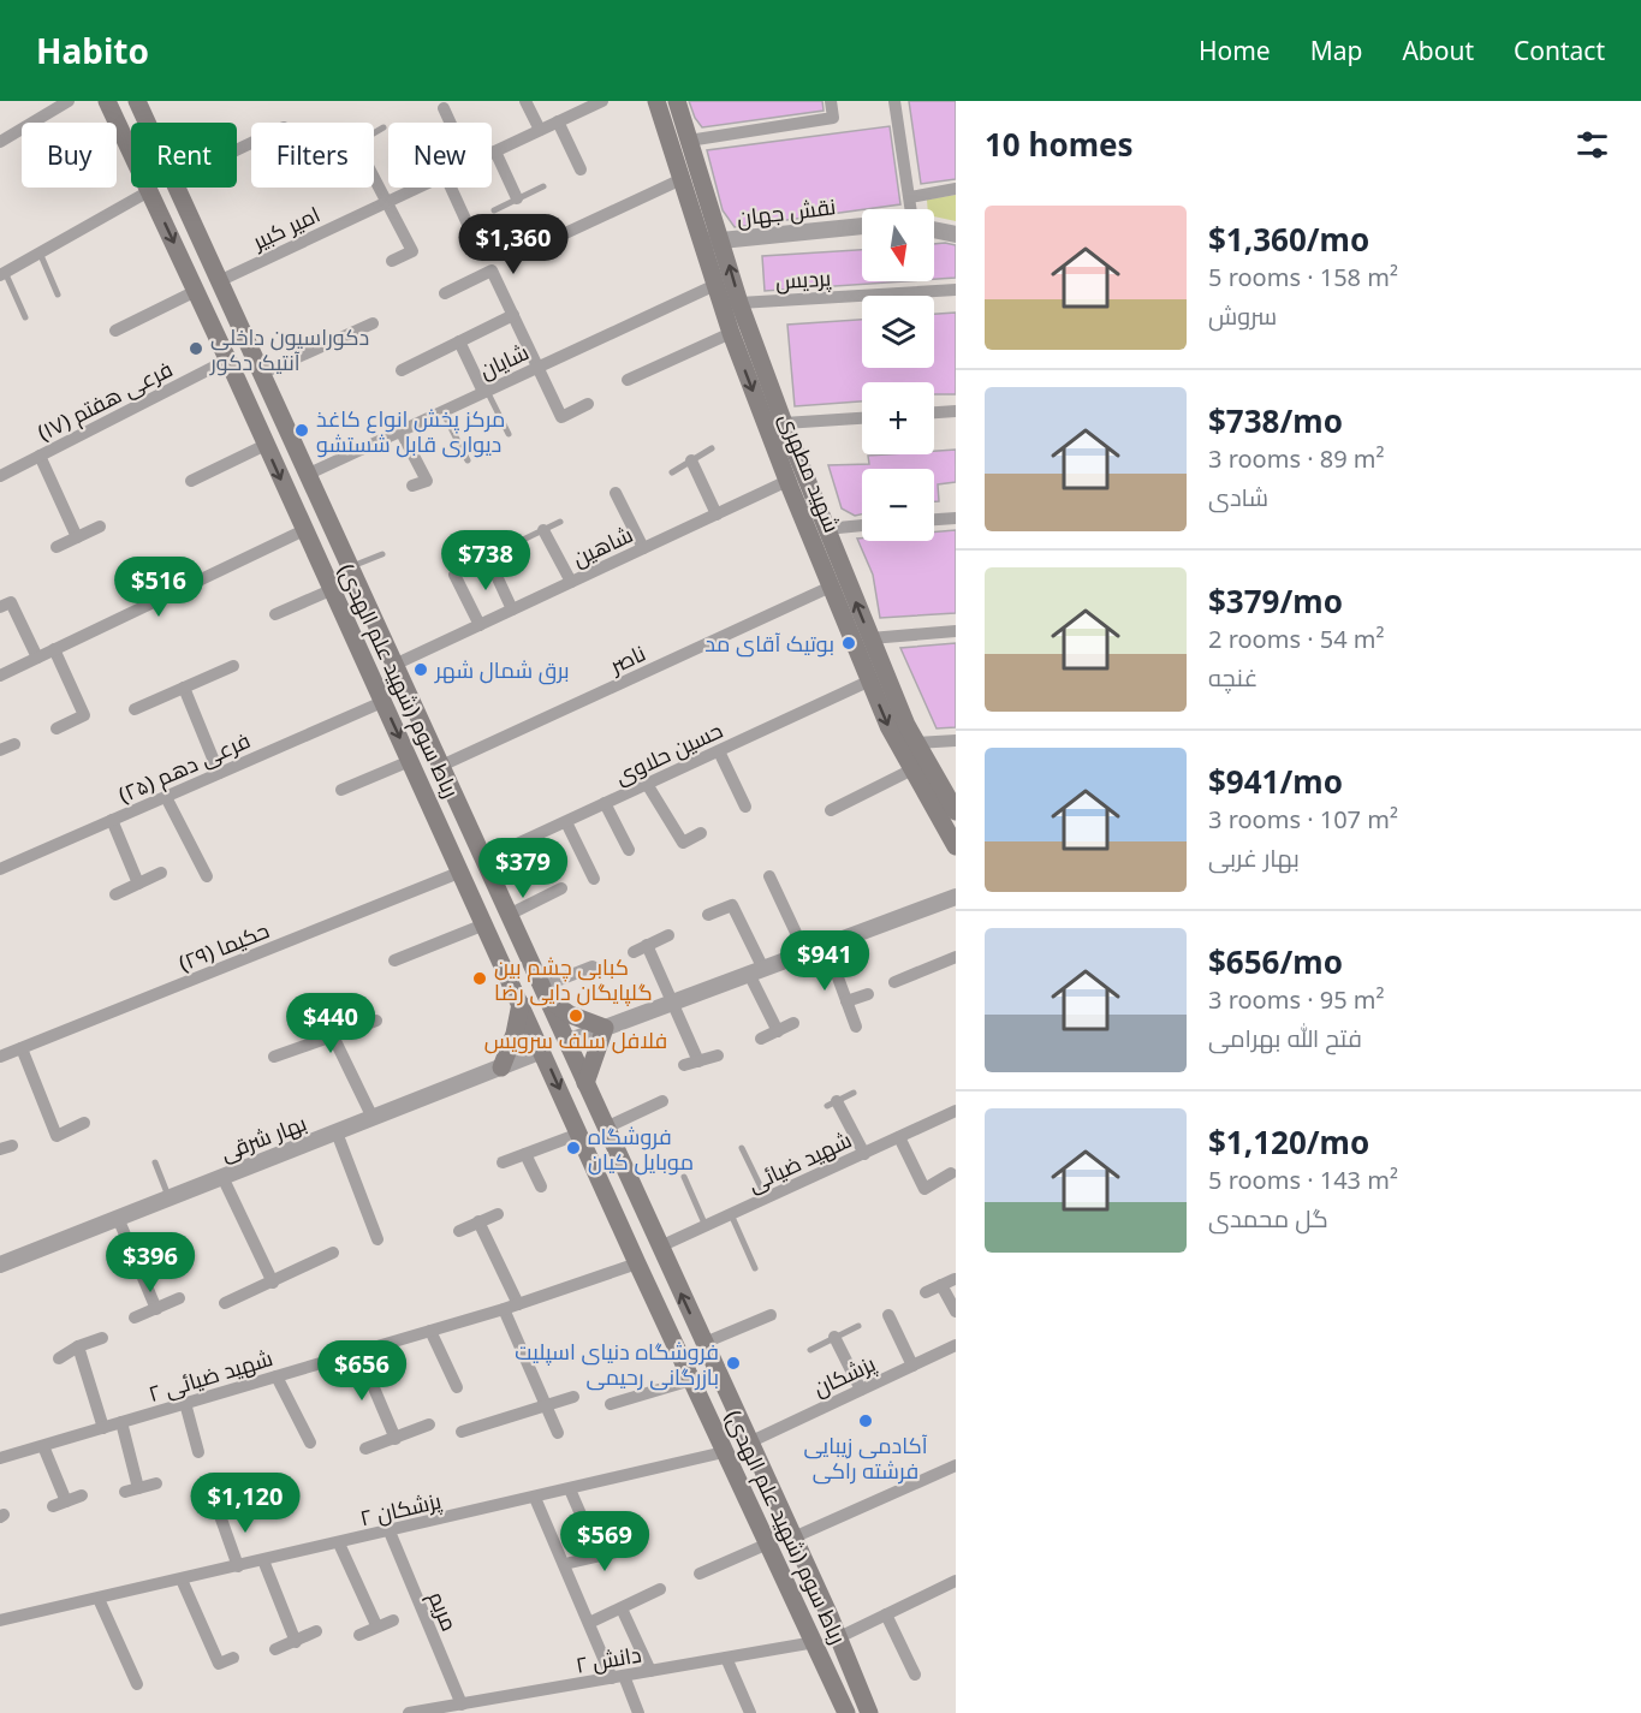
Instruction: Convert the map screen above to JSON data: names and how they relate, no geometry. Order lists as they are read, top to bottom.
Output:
{
  "streets": {
    "main road": ["شهید مطهری", "رباط سوم (شهید علم الهدی)"],
    "street": [
      "نقش جهان",
      "امیر کبیر",
      "پردیس",
      "شایان",
      "فرعی هفتم (۱۷)",
      "شاهین",
      "ناصر",
      "حسین حلاوی",
      "فرعی دهم (۲۵)",
      "حکیما (۲۹)",
      "بهار شرقی",
      "شهید ضیائی",
      "شهید ضیائی ۲",
      "پزشکان",
      "پزشکان ۲",
      "مریم",
      "دانش ۲"
    ]
  },
  "crossings": [
    ["نقش جهان", "شهید مطهری"],
    ["امیر کبیر", "رباط سوم (شهید علم الهدی)"],
    ["پردیس", "شهید مطهری"],
    ["شایان", "شهید مطهری"],
    ["شایان", "رباط سوم (شهید علم الهدی)"],
    ["فرعی هفتم (۱۷)", "رباط سوم (شهید علم الهدی)"],
    ["شهید مطهری", "شاهین"],
    ["شهید مطهری", "ناصر"],
    ["شهید مطهری", "حسین حلاوی"],
    ["شاهین", "رباط سوم (شهید علم الهدی)"],
    ["ناصر", "رباط سوم (شهید علم الهدی)"],
    ["رباط سوم (شهید علم الهدی)", "حسین حلاوی"],
    ["رباط سوم (شهید علم الهدی)", "فرعی دهم (۲۵)"],
    ["رباط سوم (شهید علم الهدی)", "حکیما (۲۹)"],
    ["رباط سوم (شهید علم الهدی)", "بهار شرقی"],
    ["رباط سوم (شهید علم الهدی)", "شهید ضیائی"],
    ["رباط سوم (شهید علم الهدی)", "شهید ضیائی ۲"],
    ["رباط سوم (شهید علم الهدی)", "پزشکان"],
    ["رباط سوم (شهید علم الهدی)", "پزشکان ۲"],
    ["رباط سوم (شهید علم الهدی)", "دانش ۲"],
    ["پزشکان ۲", "مریم"],
    ["مریم", "دانش ۲"]
  ],
  "places": [
    "دکوراسیون داخلی آنتیک دکور",
    "مرکز پخش انواع کاغذ دیواری قابل شستشو",
    "بوتیک آقای مد",
    "برق شمال شهر",
    "کبابی چشم بین گلپایگان دایی رضا",
    "فلافل سلف سرویس",
    "فروشگاه موبایل کیان",
    "فروشگاه دنیای اسپلیت بازرگانی رحیمی",
    "آکادمی زیبایی فرشته راکی"
  ],
  "north": "bottom",
  "page": {
    "header": "Habito",
    "nav": [
      "Home",
      "Map",
      "About",
      "Contact"
    ],
    "heading": "10 homes",
    "chip": [
      "Buy",
      "Rent",
      "Filters",
      "New"
    ],
    "list": [
      {
        "name": "$1,360/mo",
        "note": "5 rooms · 158 m² · سروش"
      },
      {
        "name": "$738/mo",
        "note": "3 rooms · 89 m² · شادی"
      },
      {
        "name": "$379/mo",
        "note": "2 rooms · 54 m² · غنچه"
      },
      {
        "name": "$941/mo",
        "note": "3 rooms · 107 m² · بهار غربی"
      },
      {
        "name": "$656/mo",
        "note": "3 rooms · 95 m² · فتح الله بهرامی"
      },
      {
        "name": "$1,120/mo",
        "note": "5 rooms · 143 m² · گل محمدی"
      }
    ],
    "map_buttons": ["+", "−"],
    "price": [
      "$1,360",
      "$738",
      "$516",
      "$379",
      "$941",
      "$440",
      "$396",
      "$656",
      "$1,120",
      "$569"
    ]
  }
}
